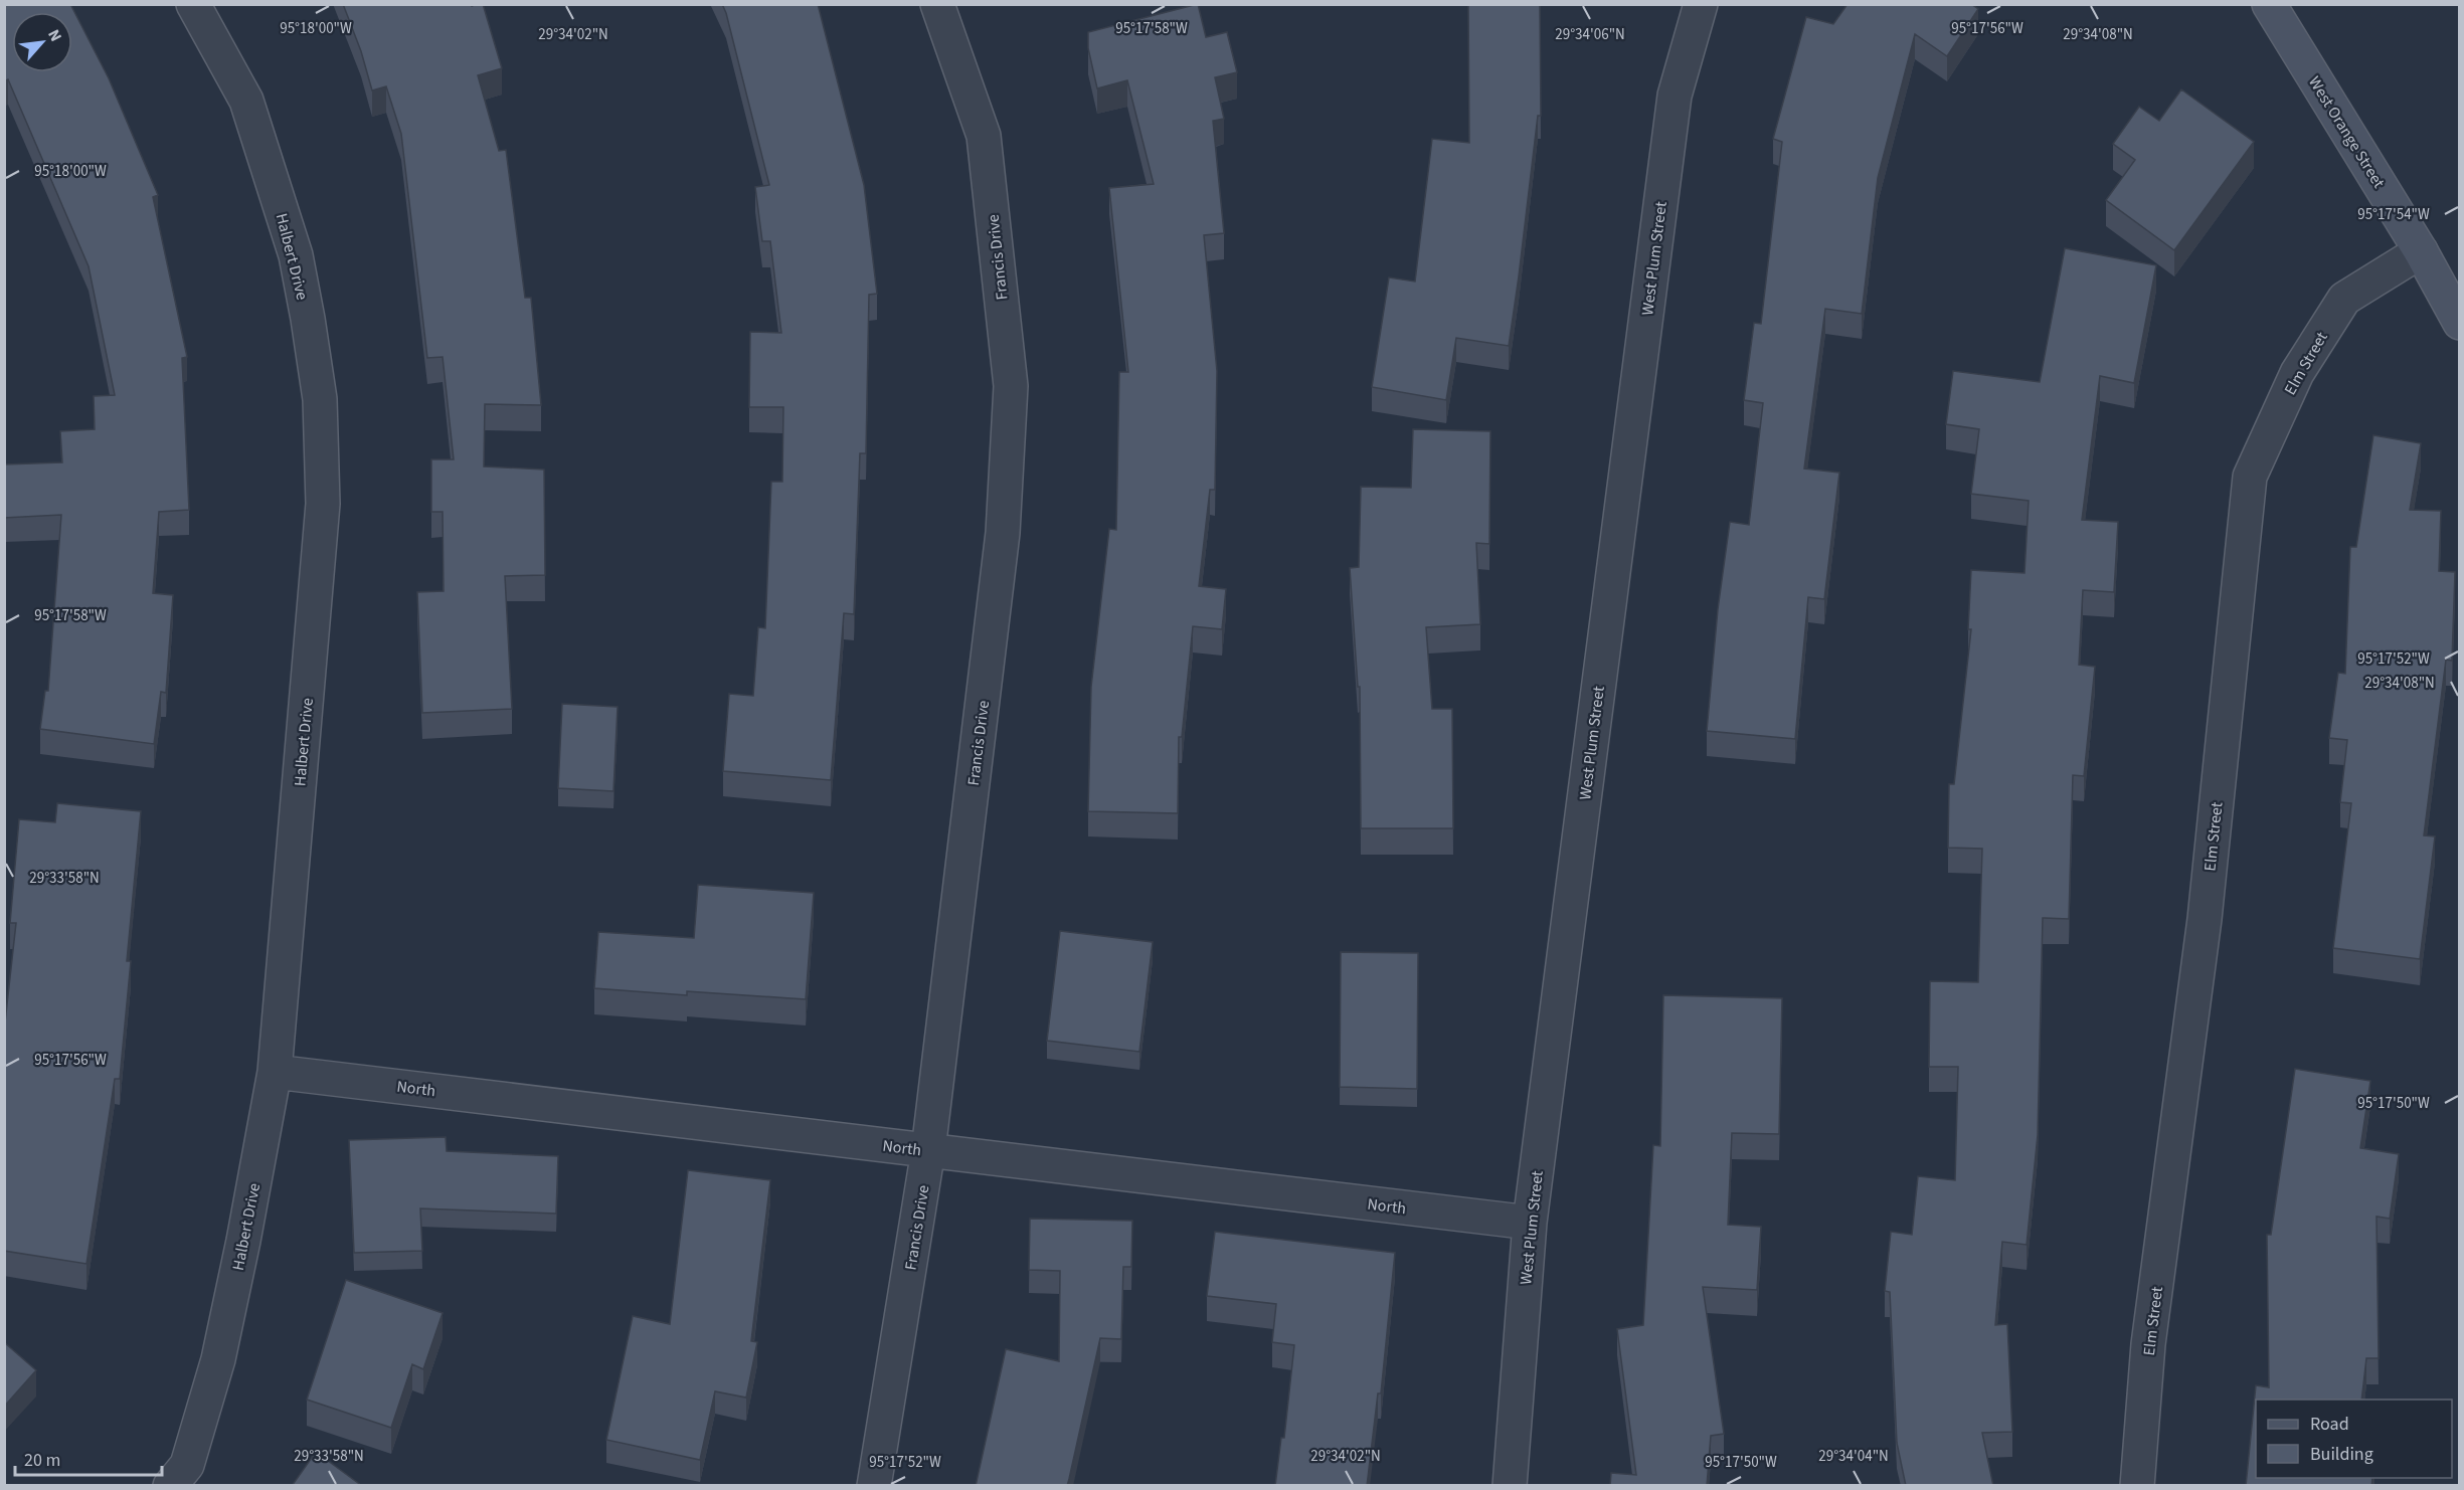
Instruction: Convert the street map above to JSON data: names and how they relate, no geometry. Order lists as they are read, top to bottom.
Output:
{
  "streets": {
    "street": [
      "West Orange Street",
      "Halbert Drive",
      "Francis Drive",
      "West Plum Street",
      "Elm Street",
      "North"
    ]
  },
  "crossings": [
    ["West Orange Street", "Elm Street"],
    ["Halbert Drive", "North"],
    ["Francis Drive", "North"],
    ["West Plum Street", "North"]
  ],
  "legend": ["Road", "Building"],
  "scale_bar": "20 m",
  "north": "top right",
  "coordinates": [
    "95°18'00\"W",
    "95°17'58\"W",
    "95°17'56\"W",
    "29°34'02\"N",
    "29°34'06\"N",
    "29°34'08\"N",
    "95°17'54\"W",
    "95°17'52\"W",
    "29°33'58\"N",
    "95°17'50\"W",
    "29°34'04\"N"
  ]
}
